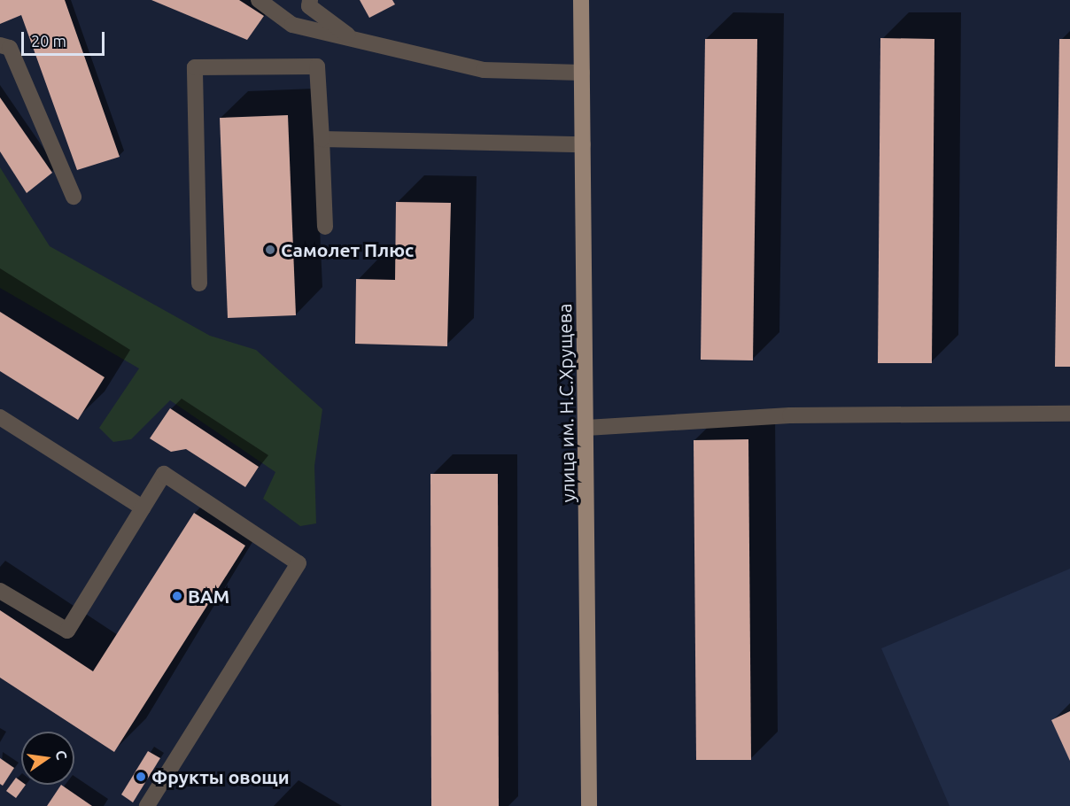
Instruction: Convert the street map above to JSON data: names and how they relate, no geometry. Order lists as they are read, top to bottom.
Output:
{
  "streets": {
    "main road": ["улица им. Н.С.Хрущева"]
  },
  "places": ["Самолет Плюс", "ВАМ", "Фрукты овощи"],
  "scale_bar": "20 m",
  "north": "right"
}
